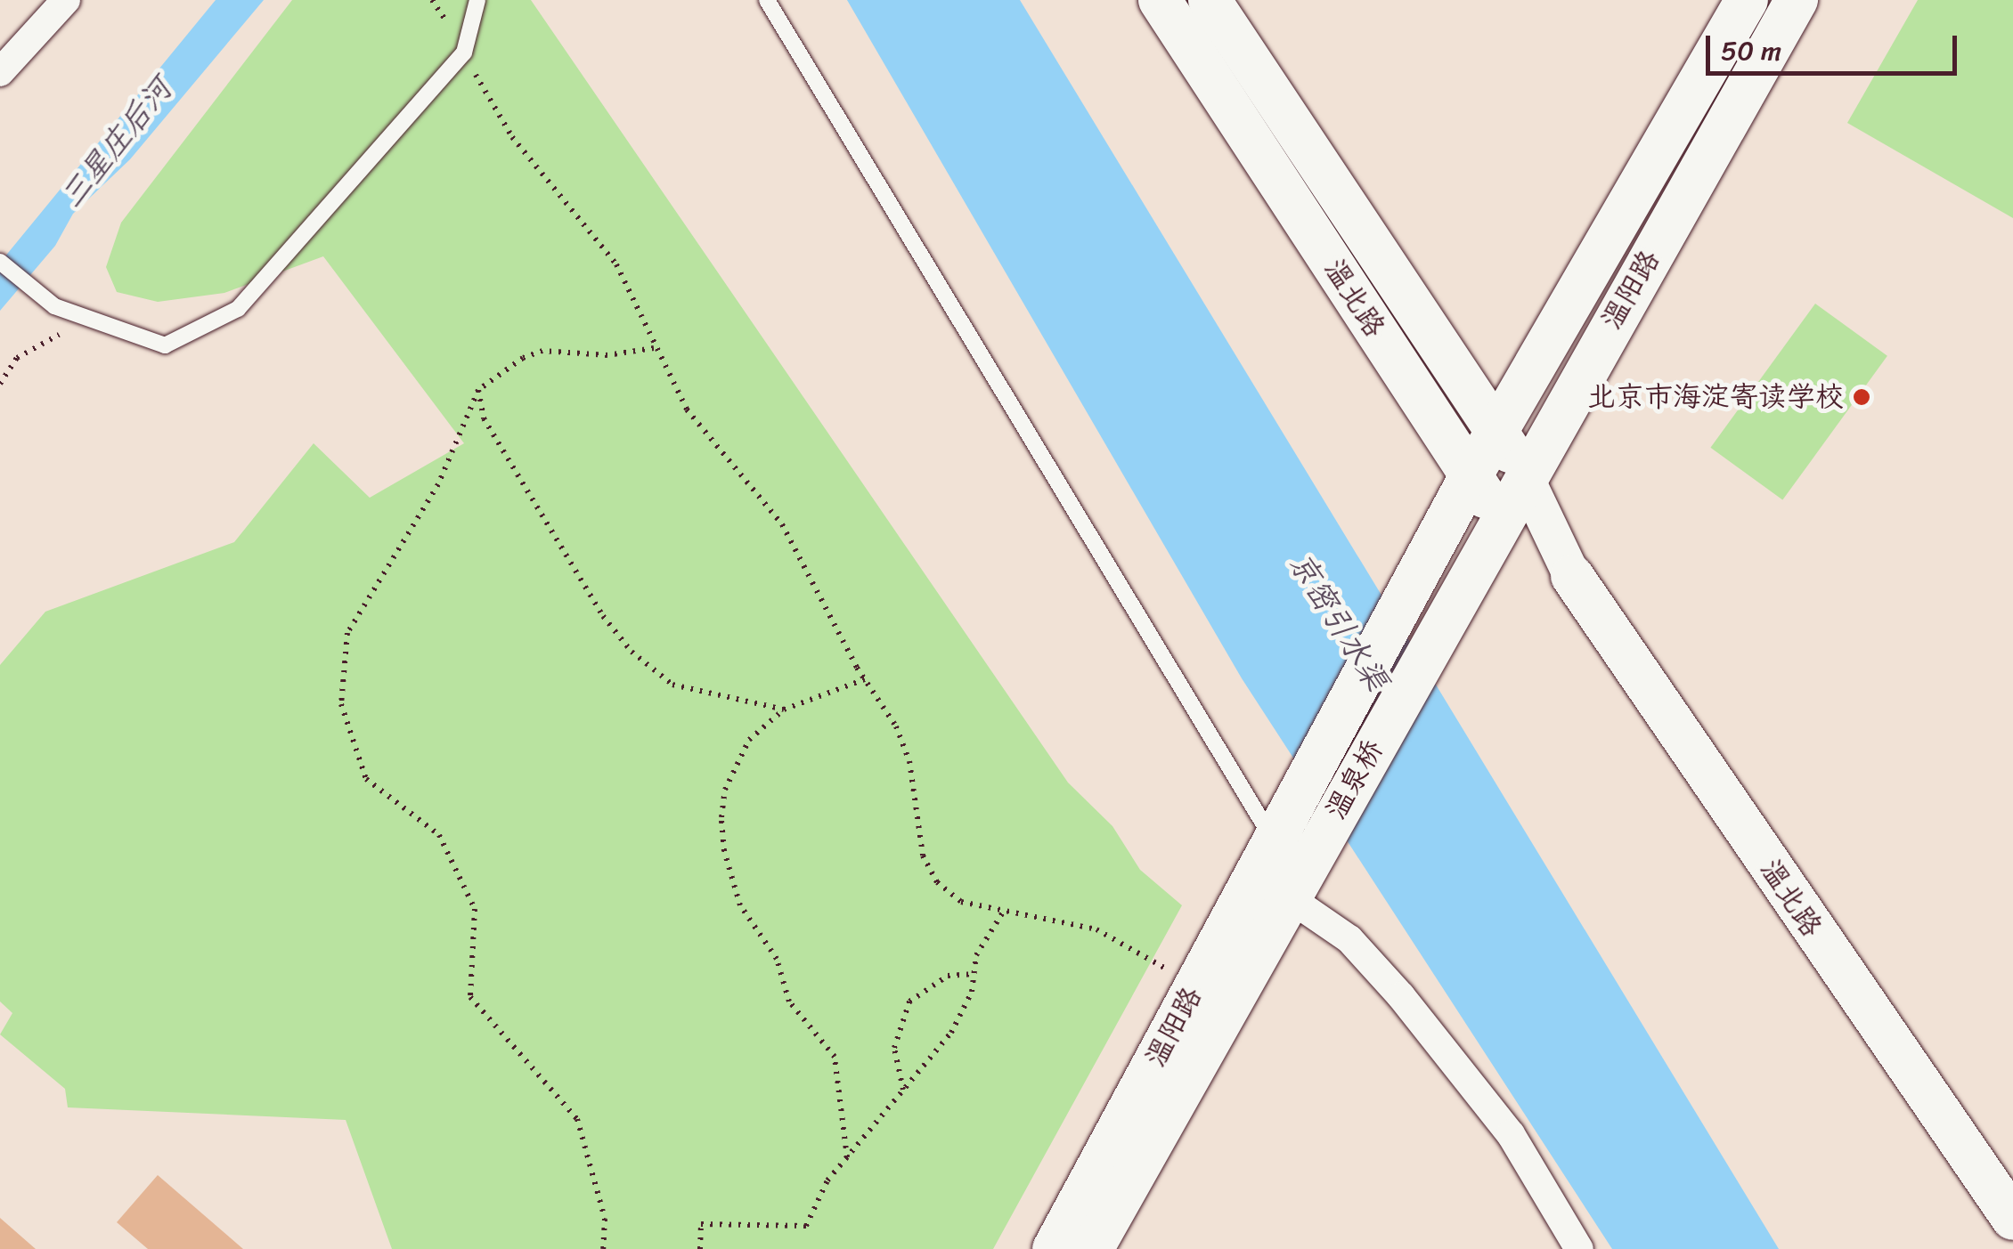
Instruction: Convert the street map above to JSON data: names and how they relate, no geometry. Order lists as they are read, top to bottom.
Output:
{
  "streets": {
    "main road": ["温阳路", "温北路", "温泉桥"]
  },
  "crossings": [
    ["温阳路", "温北路"],
    ["温阳路", "温泉桥"]
  ],
  "water": ["三星庄后河", "京密引水渠"],
  "places": ["北京市海淀寄读学校"],
  "scale_bar": "50 m"
}
